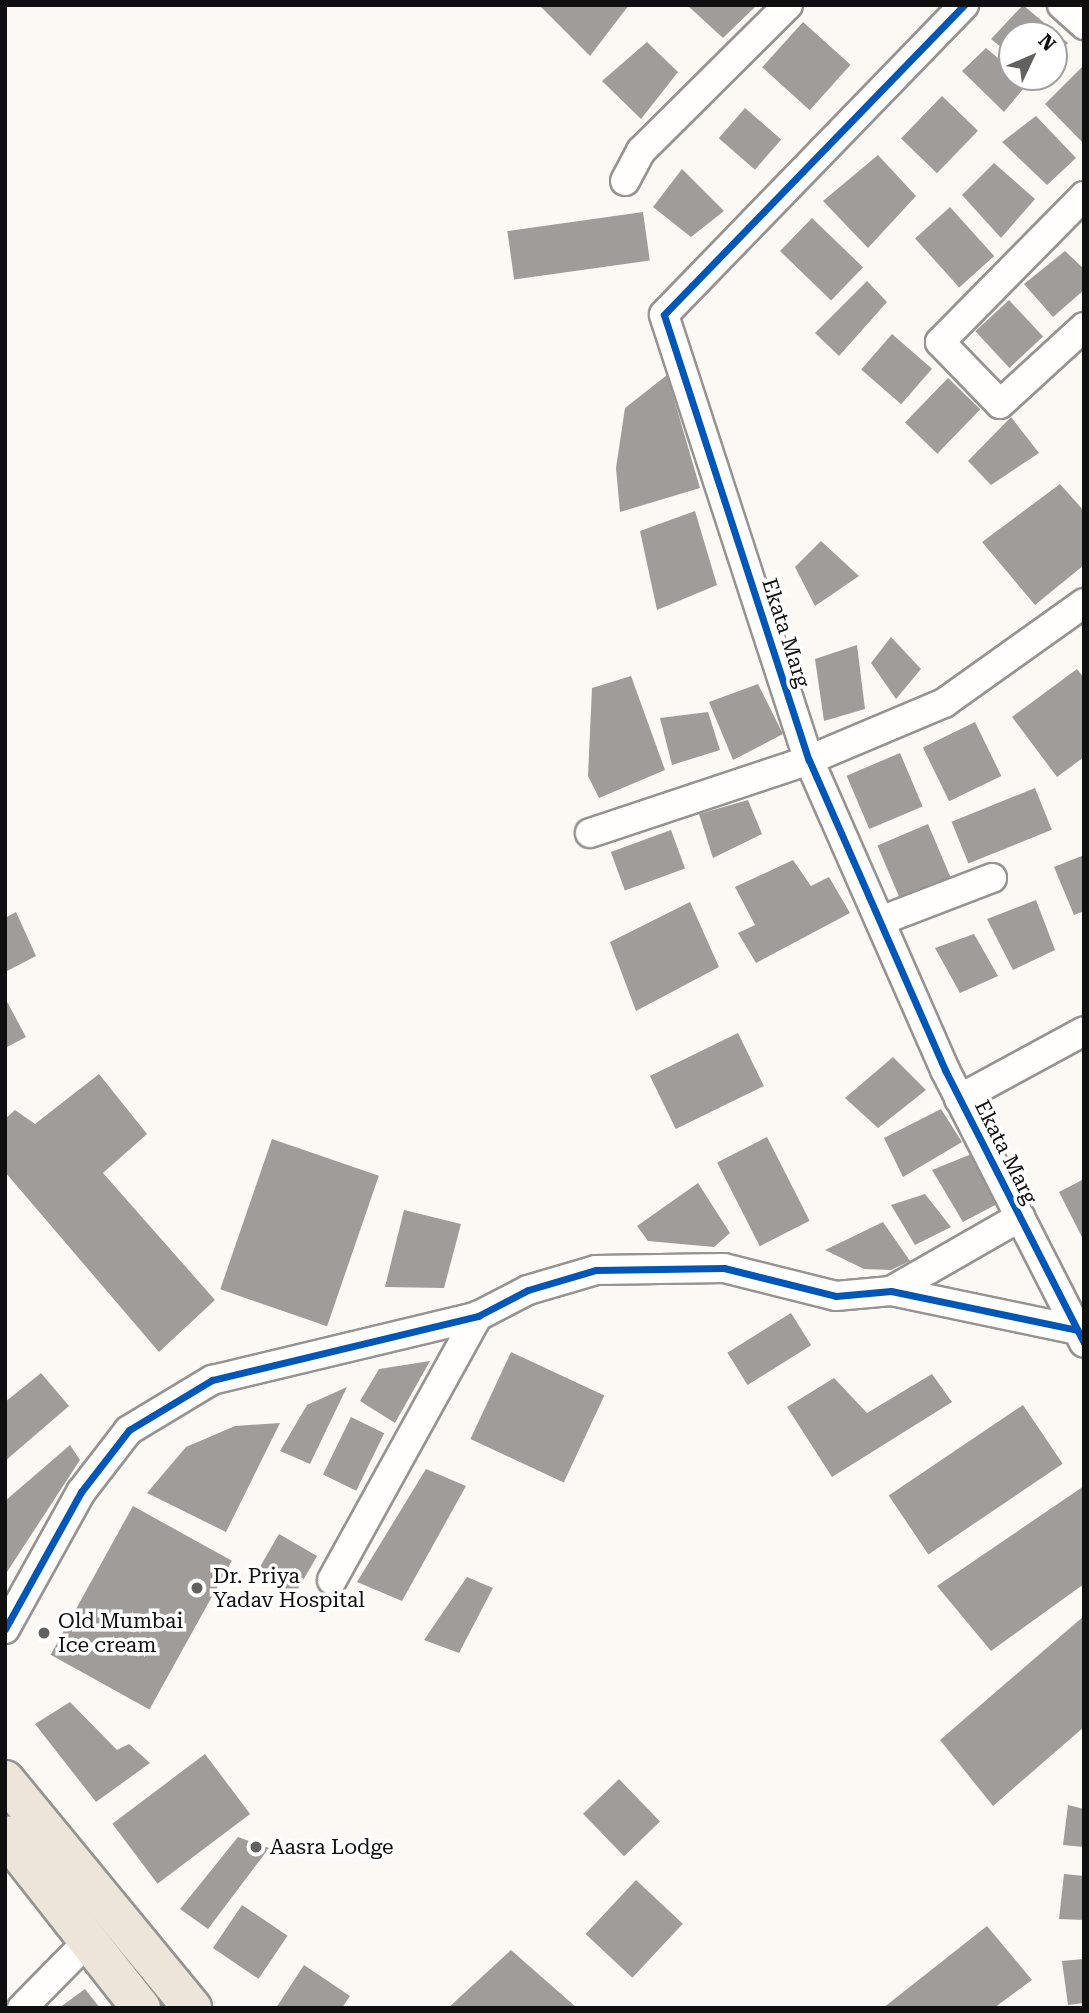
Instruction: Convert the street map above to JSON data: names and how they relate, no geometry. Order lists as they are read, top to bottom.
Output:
{
  "streets": {
    "street": ["Ekata Marg"]
  },
  "places": ["Dr. Priya Yadav Hospital", "Old Mumbai Ice cream", "Aasra Lodge"],
  "north": "top right"
}
